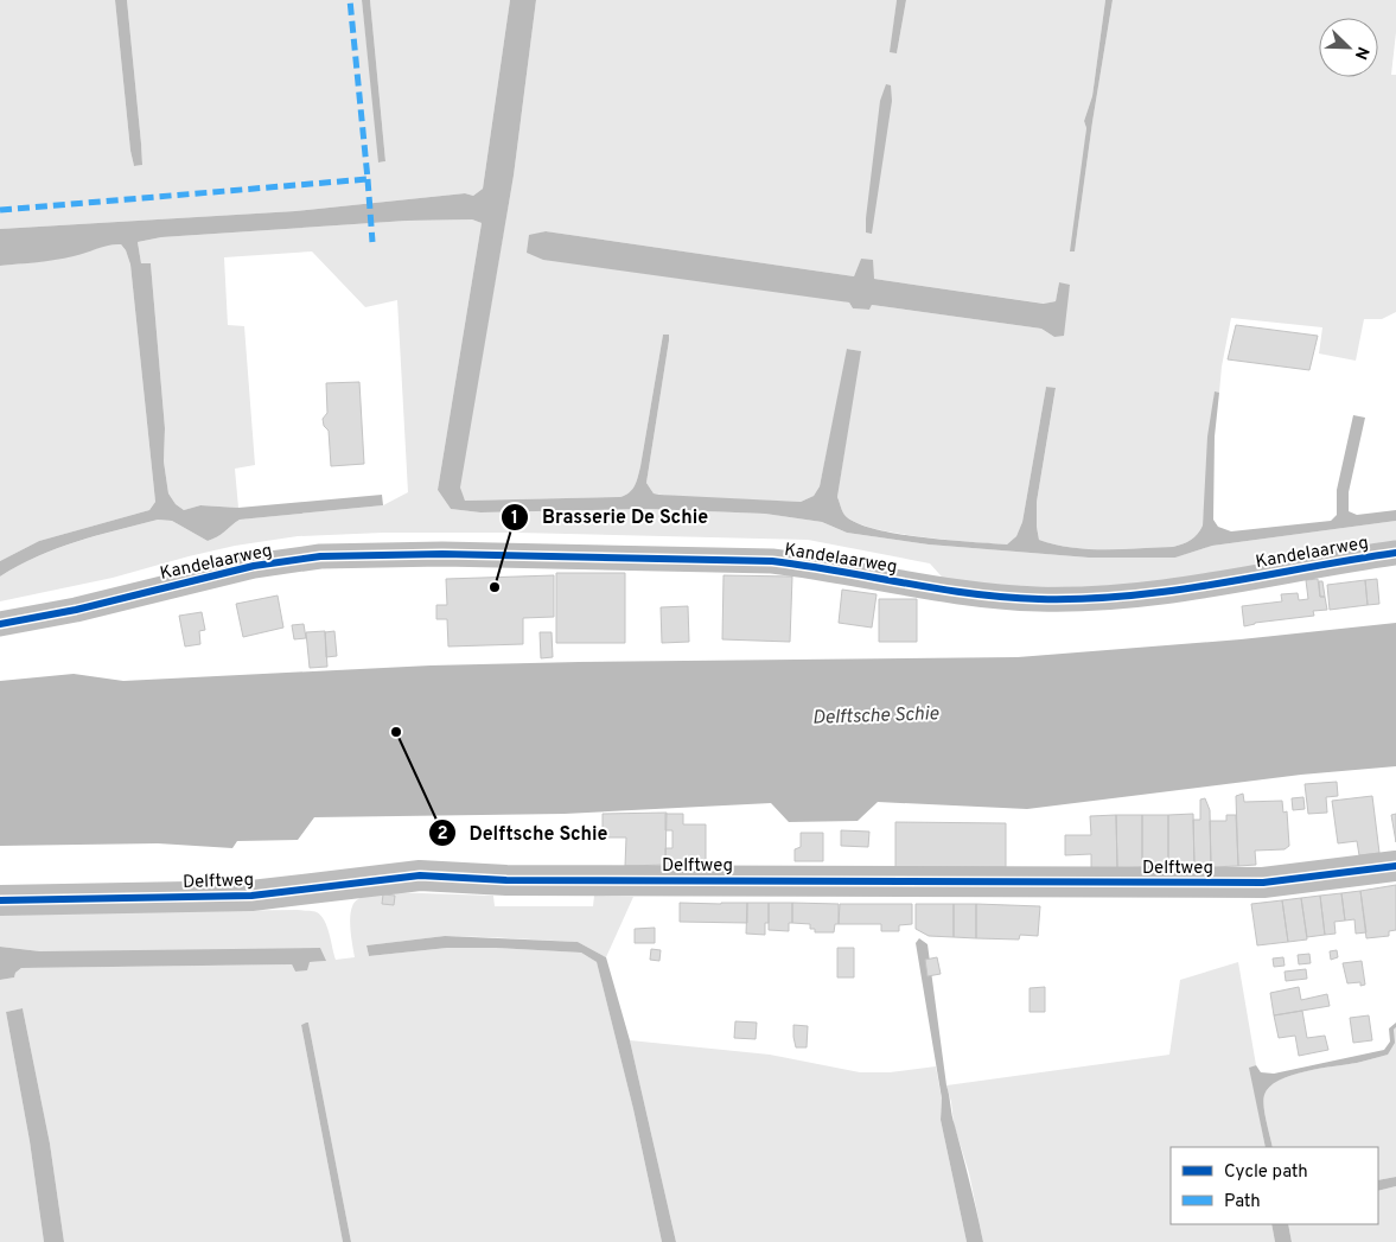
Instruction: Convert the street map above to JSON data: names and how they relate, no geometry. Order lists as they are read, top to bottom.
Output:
{
  "streets": {
    "street": ["Kandelaarweg", "Delftweg"]
  },
  "water": ["Delftsche Schie"],
  "places": ["Brasserie De Schie", "Delftsche Schie"],
  "legend": ["Cycle path", "Path"],
  "north": "bottom right"
}
